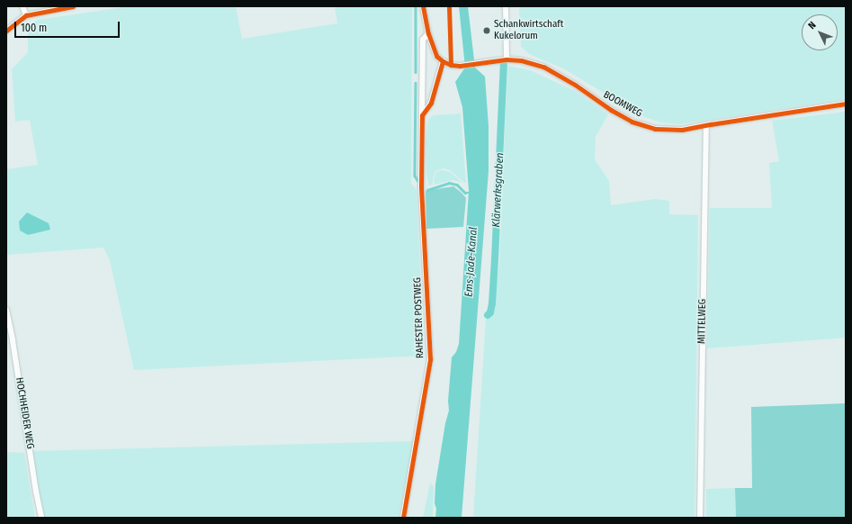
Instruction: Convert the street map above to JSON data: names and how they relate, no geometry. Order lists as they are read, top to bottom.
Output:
{
  "streets": {
    "street": [
      "BOOMWEG",
      "RAHESTER POSTWEG",
      "MITTELWEG",
      "HOCHHEIDER WEG"
    ]
  },
  "crossings": [
    ["BOOMWEG", "MITTELWEG"]
  ],
  "water": ["Klärwerksgraben", "Ems-Jade-Kanal"],
  "places": ["Schankwirtschaft Kukelorum"],
  "scale_bar": "100 m",
  "north": "top left"
}
